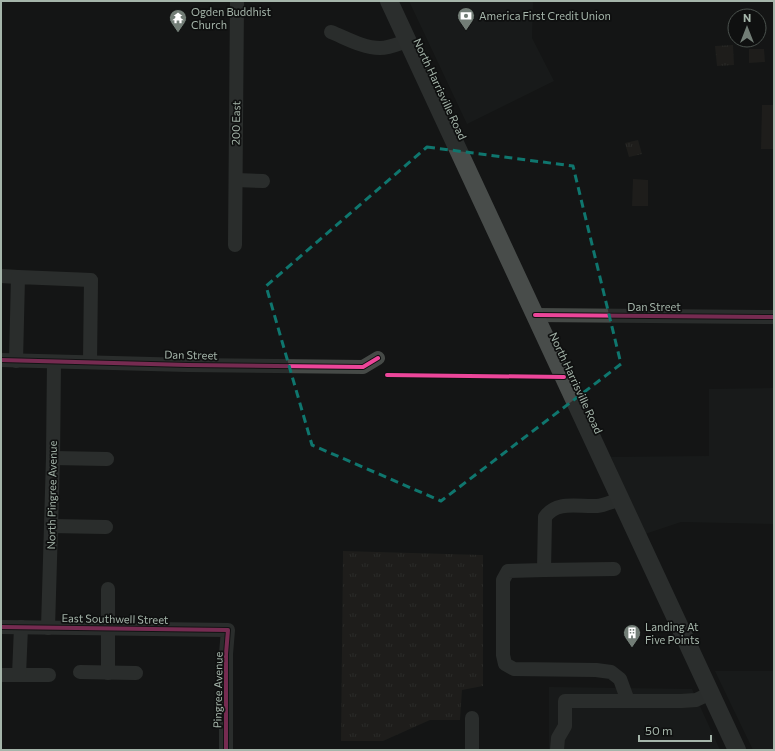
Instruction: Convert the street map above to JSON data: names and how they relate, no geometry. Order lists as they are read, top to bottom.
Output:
{
  "streets": {
    "main road": ["North Harrisville Road"],
    "street": [
      "200 East",
      "Dan Street",
      "North Pingree Avenue",
      "East Southwell Street",
      "Pingree Avenue"
    ]
  },
  "crossings": [
    ["North Harrisville Road", "Dan Street"],
    ["Dan Street", "North Pingree Avenue"],
    ["North Pingree Avenue", "East Southwell Street"],
    ["East Southwell Street", "Pingree Avenue"]
  ],
  "places": {
    "bank": ["America First Credit Union"],
    "temple": ["Ogden Buddhist Church"],
    "building": ["Landing At Five Points"]
  },
  "scale_bar": "50 m",
  "north": "top"
}
